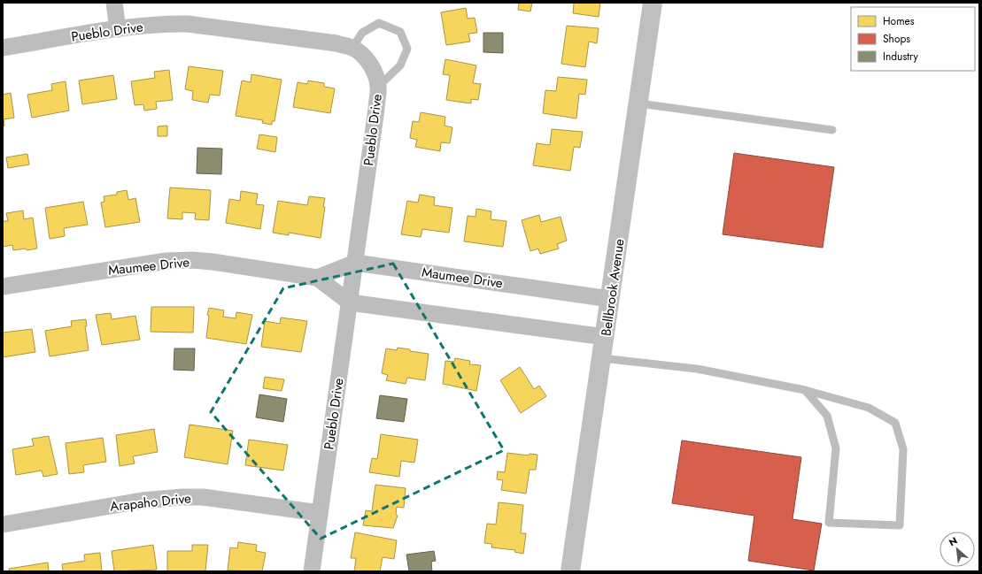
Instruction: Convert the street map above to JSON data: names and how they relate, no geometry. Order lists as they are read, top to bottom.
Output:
{
  "streets": {
    "street": [
      "Pueblo Drive",
      "Maumee Drive",
      "Bellbrook Avenue",
      "Arapaho Drive"
    ]
  },
  "crossings": [
    ["Pueblo Drive", "Maumee Drive"],
    ["Pueblo Drive", "Arapaho Drive"],
    ["Maumee Drive", "Bellbrook Avenue"]
  ],
  "legend": ["Homes", "Shops", "Industry"],
  "north": "top left"
}
